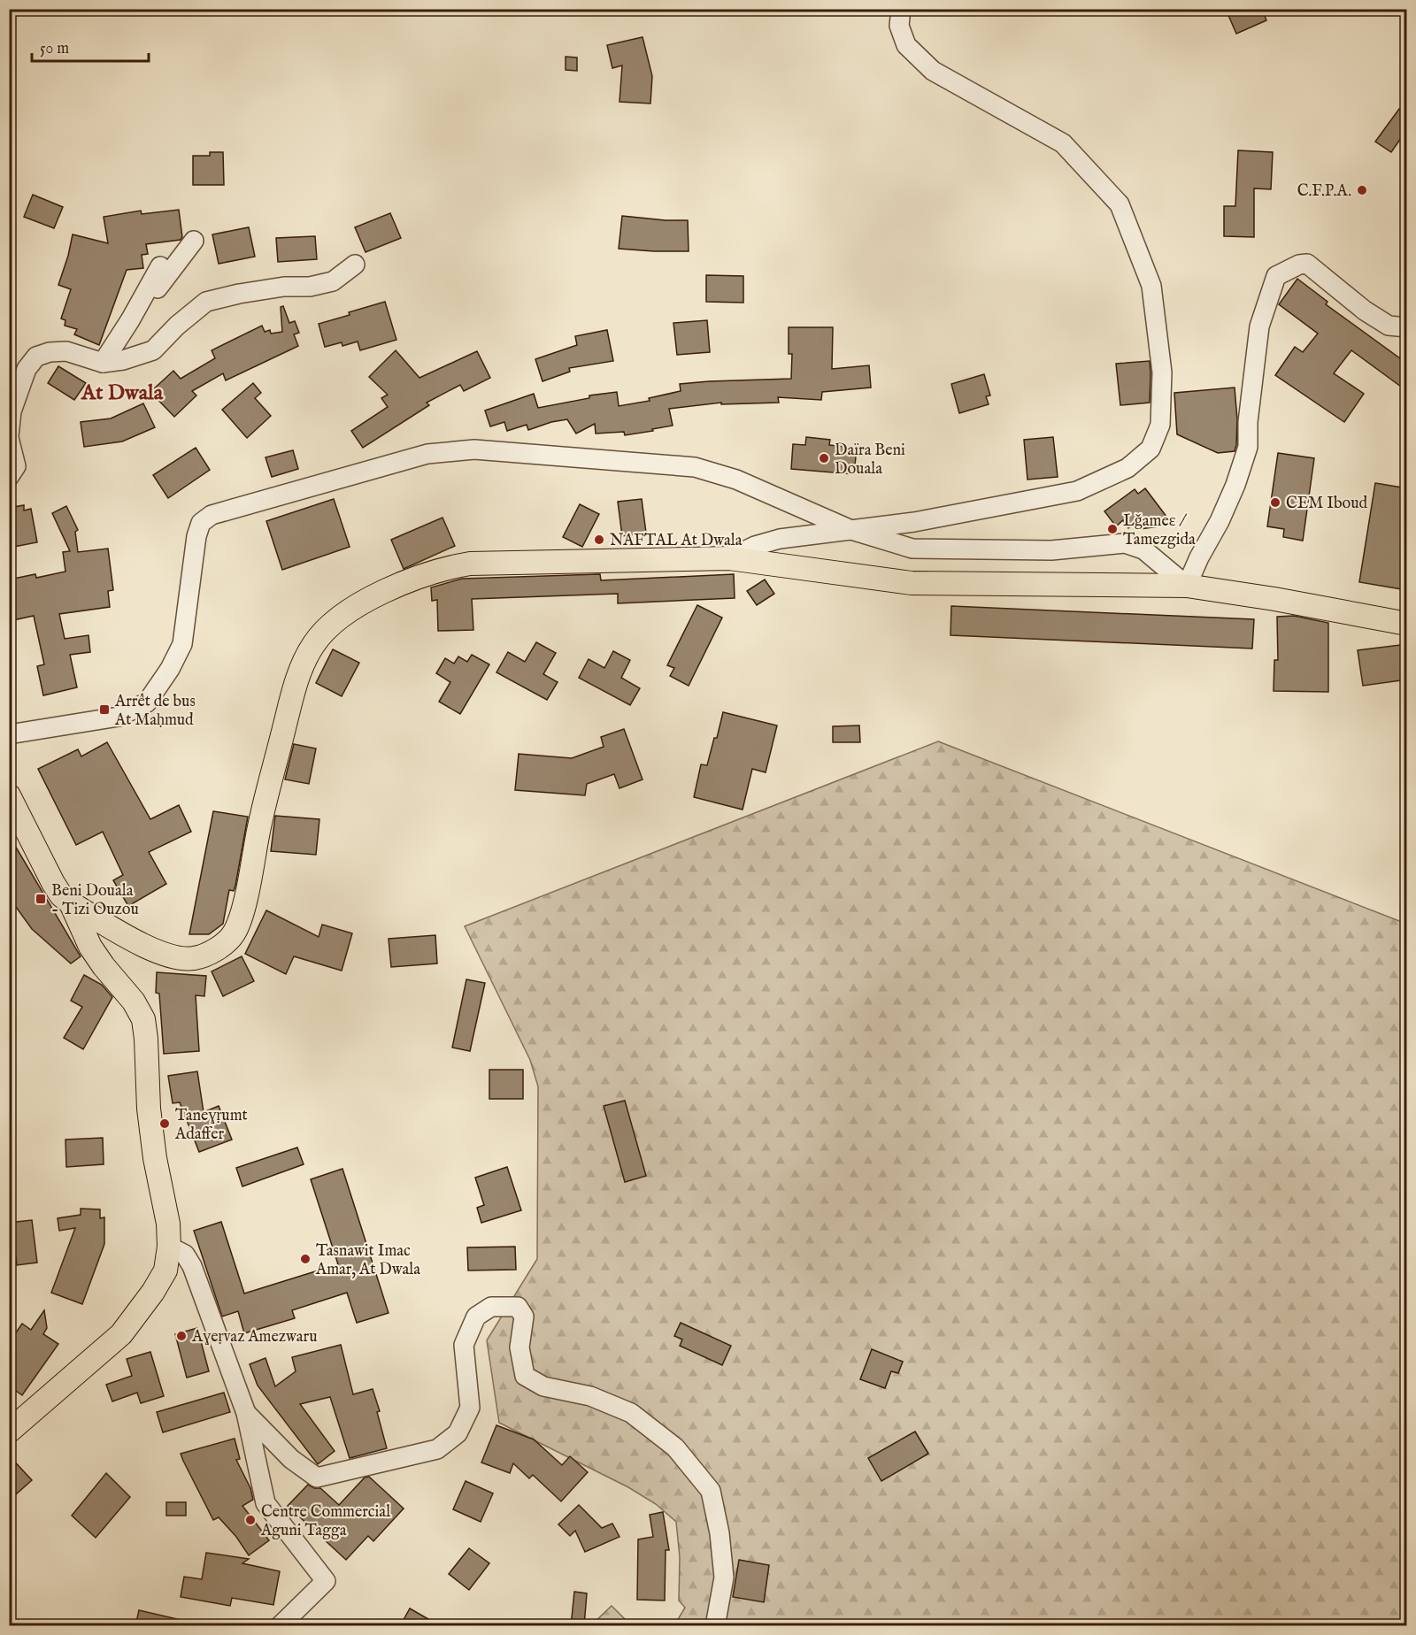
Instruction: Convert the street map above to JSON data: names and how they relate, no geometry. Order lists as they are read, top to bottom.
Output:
{
  "districts": ["At Dwala"],
  "places": {
    "other": [
      "C.F.P.A.",
      "Daïra Beni Douala",
      "CEM Iboud",
      "Lǧameɛ / Tamezgida",
      "NAFTAL At Dwala",
      "Taneɣṛumt Adaffer",
      "Tasnawit Imac Amar, At Dwala",
      "Aɣeṛvaz Amezwaru",
      "Centre Commercial Aguni Tagga"
    ],
    "transit": ["Arrêt de bus At Maḥmud", "Beni Douala - Tizi Ouzou"]
  },
  "scale_bar": "50 m"
}
